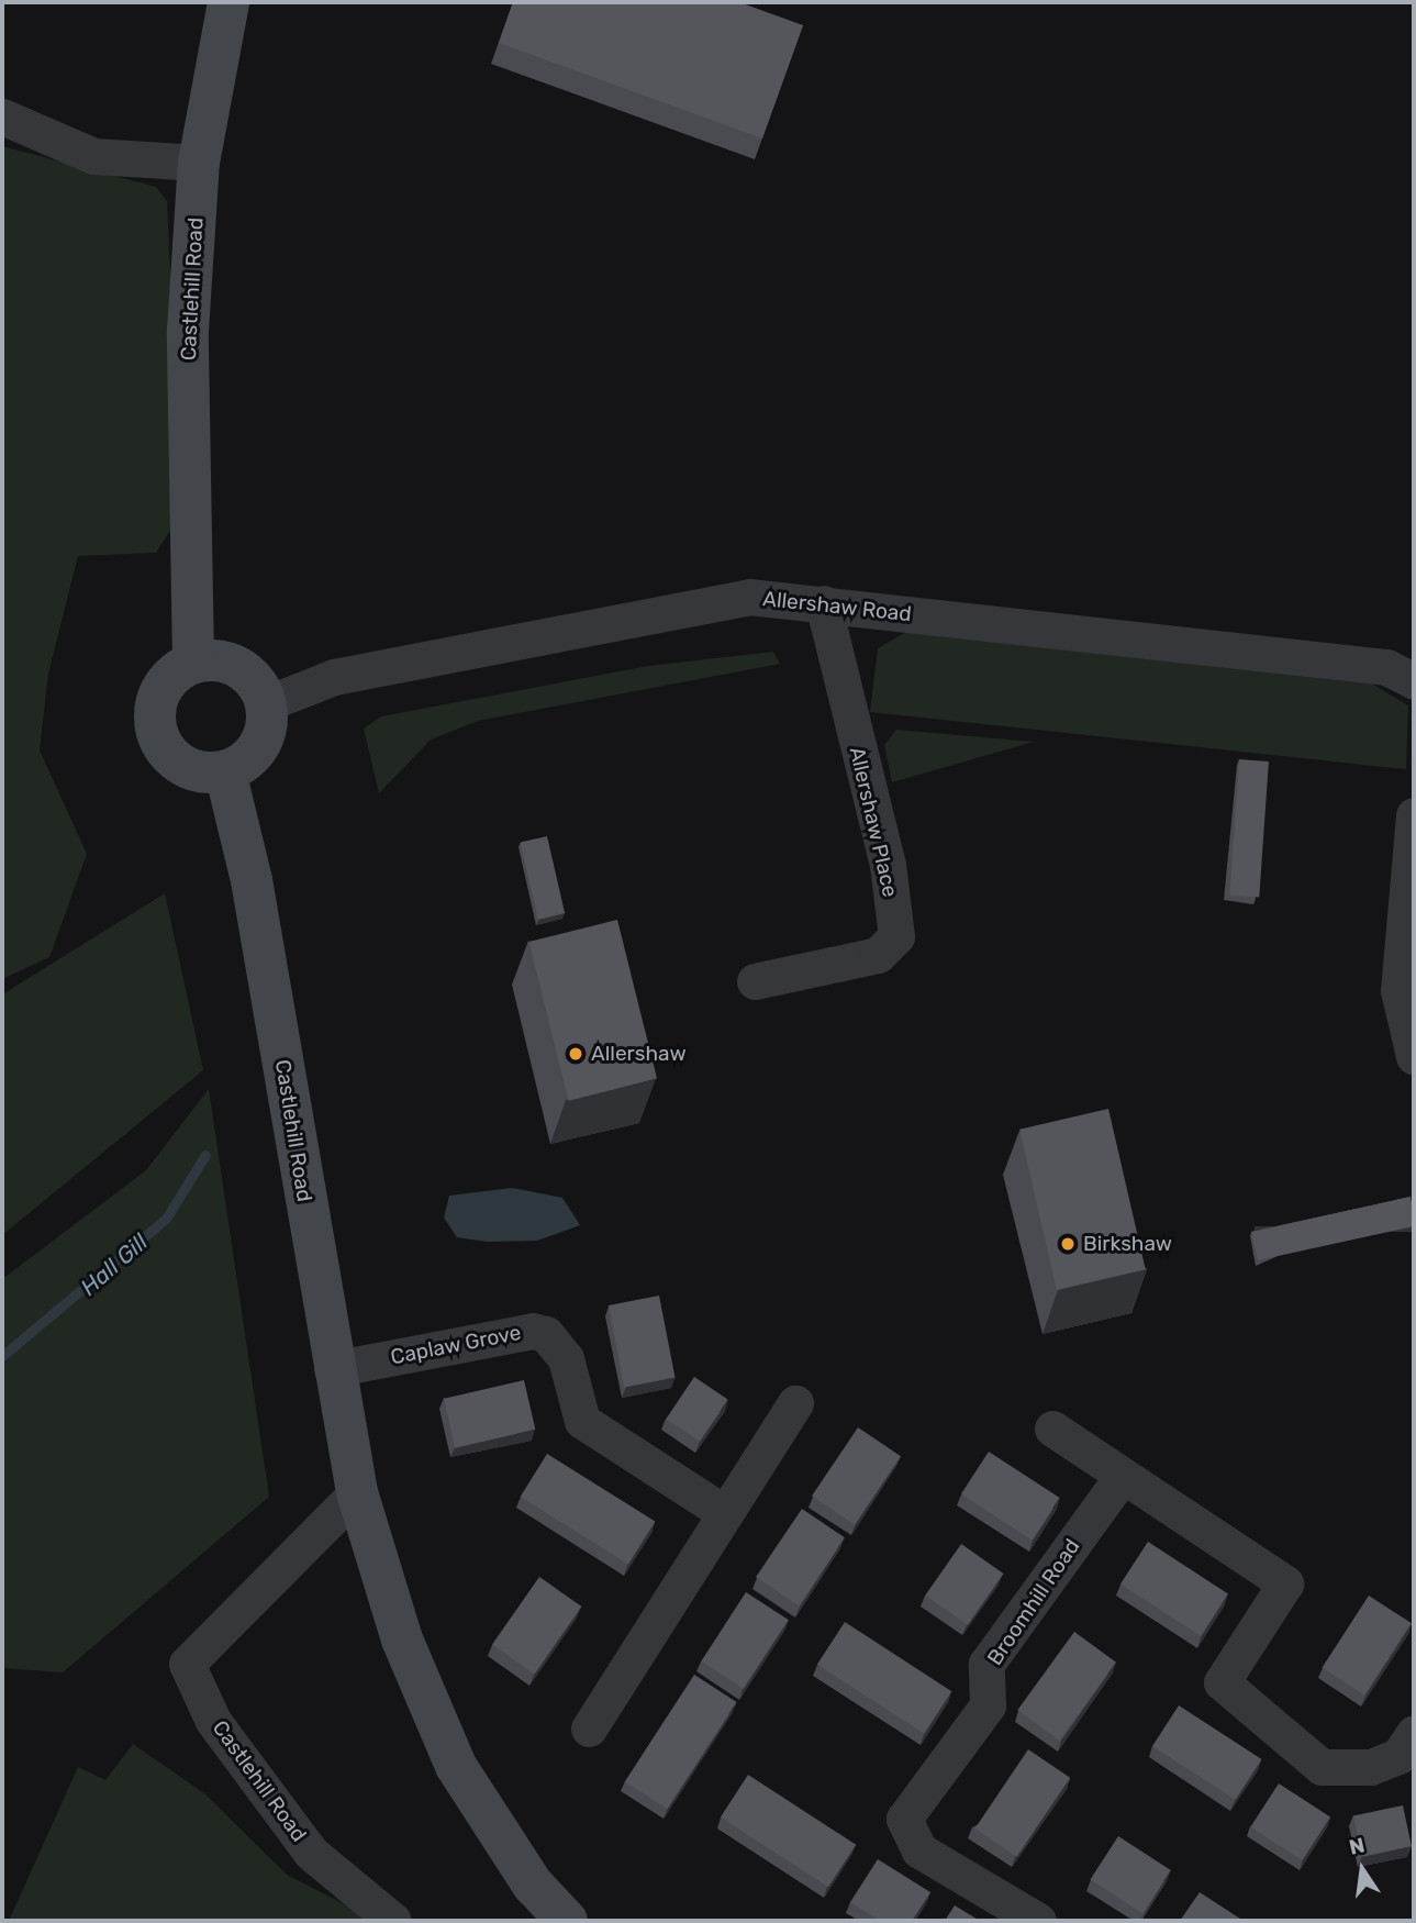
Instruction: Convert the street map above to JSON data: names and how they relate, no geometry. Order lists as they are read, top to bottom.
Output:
{
  "streets": {
    "main road": ["Castlehill Road"],
    "street": [
      "Allershaw Road",
      "Allershaw Place",
      "Caplaw Grove",
      "Broomhill Road"
    ]
  },
  "crossings": [
    ["Castlehill Road", "Allershaw Road"],
    ["Castlehill Road", "Caplaw Grove"],
    ["Allershaw Road", "Allershaw Place"]
  ],
  "water": ["Hall Gill"],
  "places": ["Allershaw", "Birkshaw"],
  "north": "top"
}
